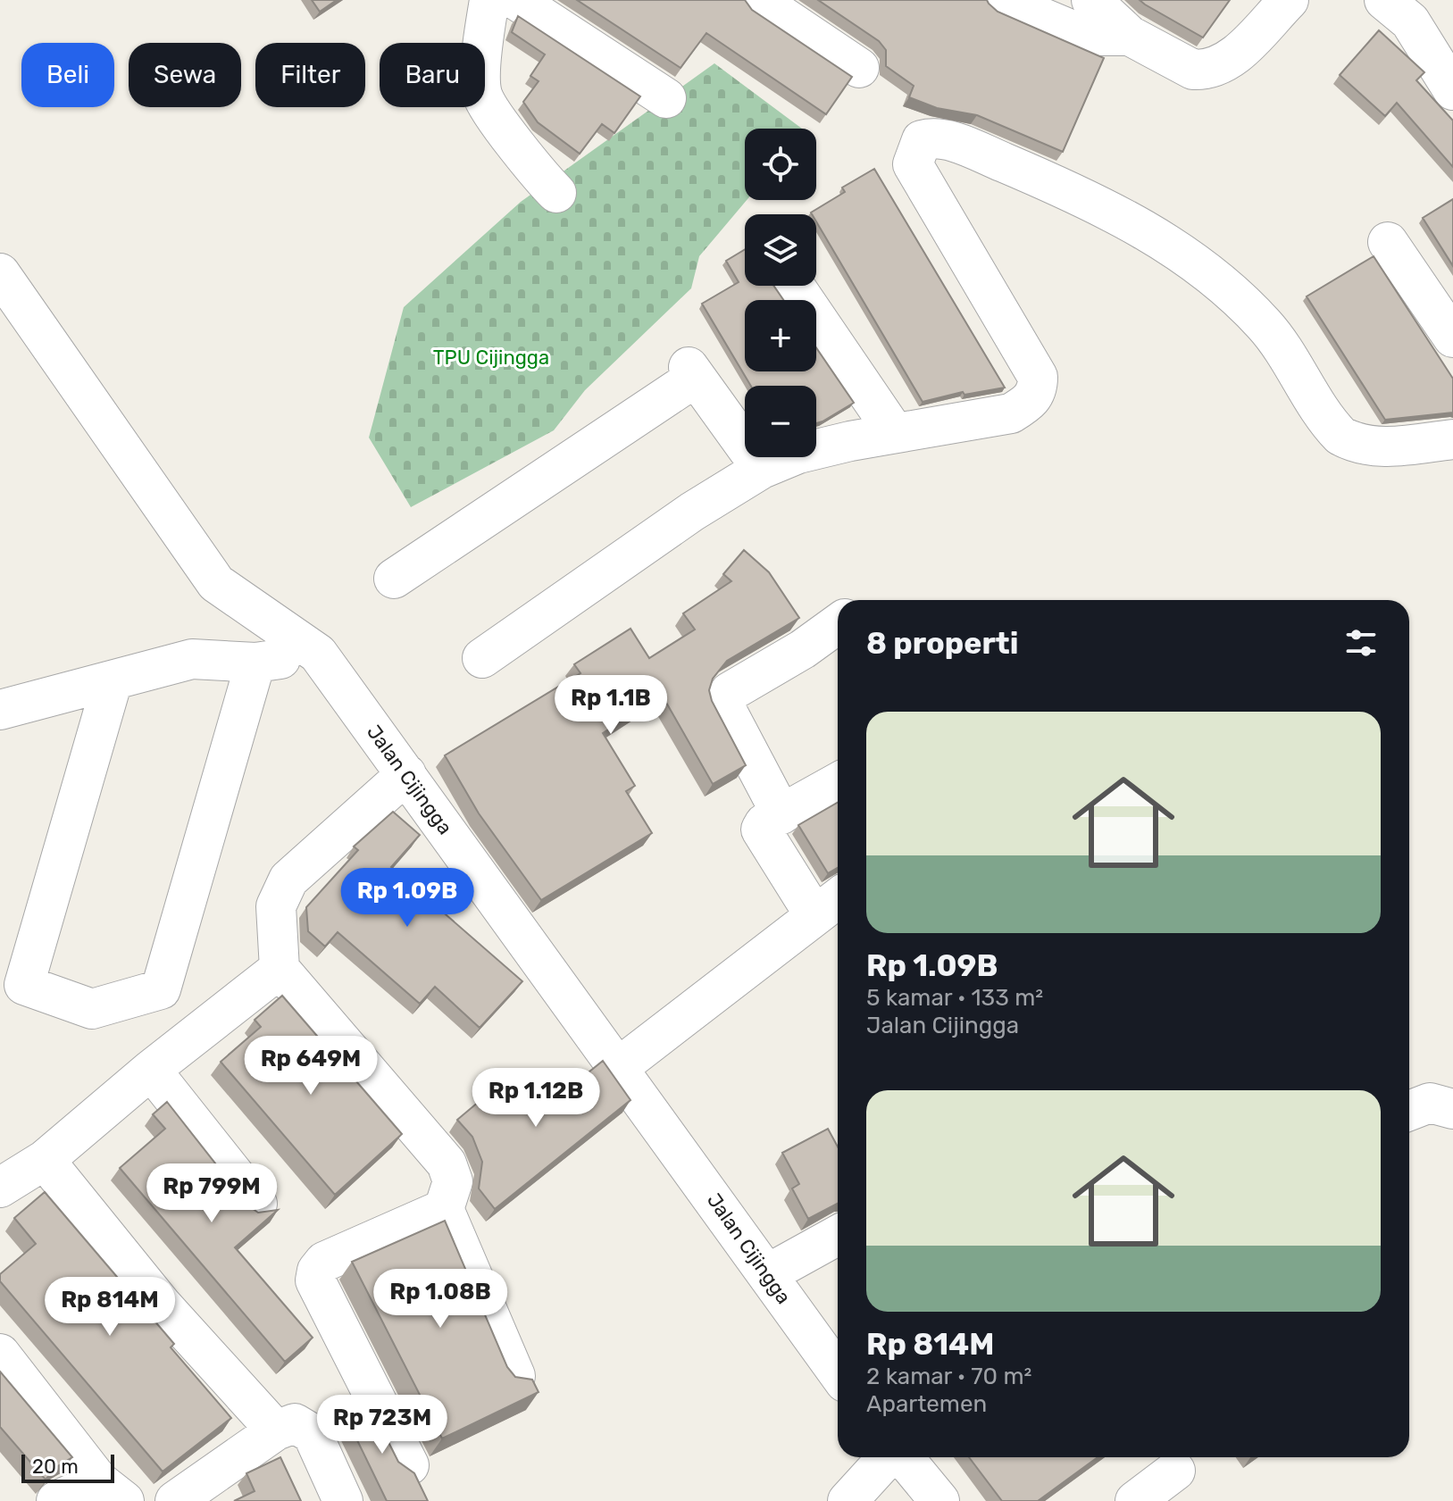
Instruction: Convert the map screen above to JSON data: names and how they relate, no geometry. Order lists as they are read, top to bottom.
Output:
{
  "streets": {
    "street": ["Jalan Cijingga"]
  },
  "parks": ["TPU Cijingga"],
  "scale_bar": "20 m",
  "page": {
    "chip": [
      "Beli",
      "Sewa",
      "Filter",
      "Baru"
    ],
    "map_buttons": ["+", "−"],
    "heading": "8 properti",
    "price": [
      "Rp 1.1B",
      "Rp 1.09B",
      "Rp 649M",
      "Rp 1.12B",
      "Rp 799M",
      "Rp 1.08B",
      "Rp 814M",
      "Rp 723M"
    ],
    "list": [
      {
        "name": "Rp 1.09B",
        "note": "5 kamar · 133 m² · Jalan Cijingga"
      },
      {
        "name": "Rp 814M",
        "note": "2 kamar · 70 m² · Apartemen"
      }
    ],
    "scale": "20 m"
  }
}
